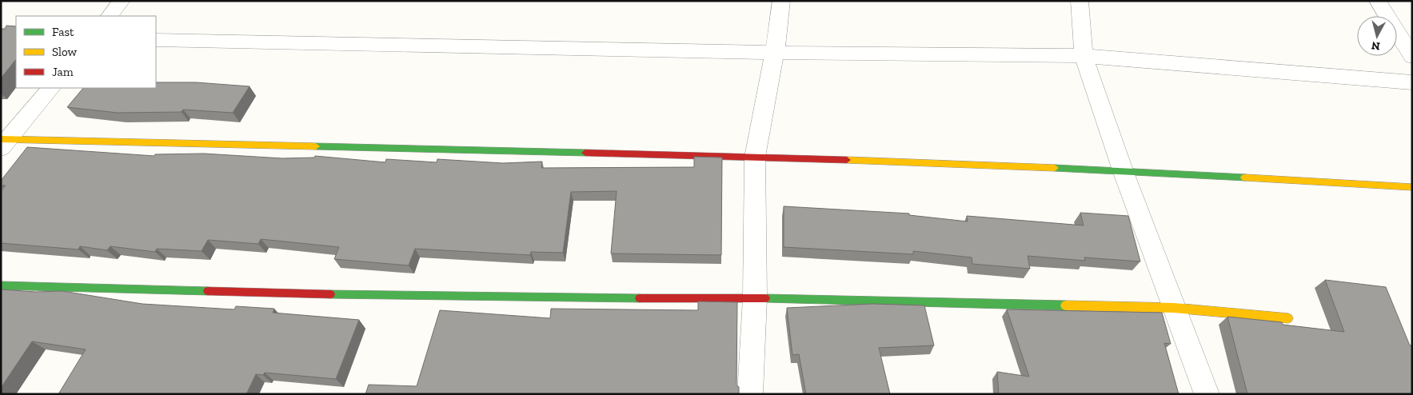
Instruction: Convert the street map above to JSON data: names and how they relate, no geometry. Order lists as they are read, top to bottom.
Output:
{
  "legend": ["Fast", "Slow", "Jam"],
  "north": "bottom"
}
